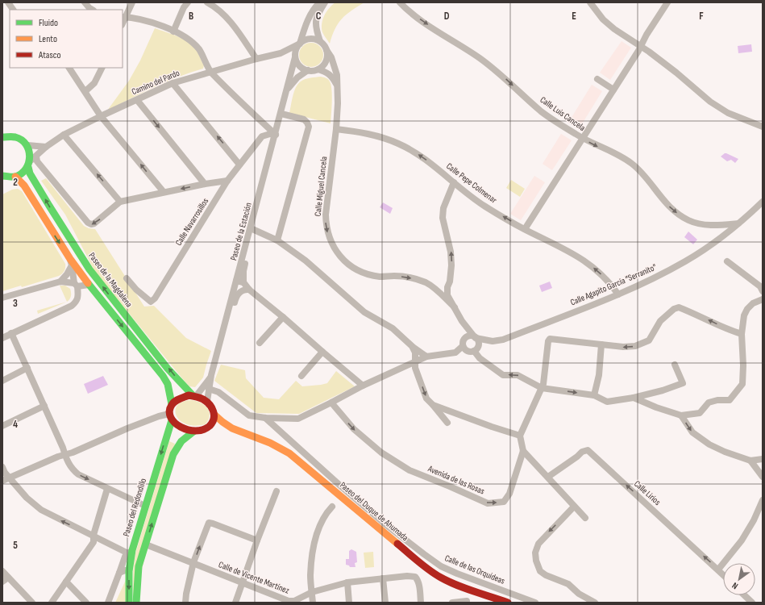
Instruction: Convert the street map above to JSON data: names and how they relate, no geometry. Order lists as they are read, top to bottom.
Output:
{
  "streets": {
    "main road": ["Paseo de la Magdalena", "Paseo del Redondillo", "Paseo del Duque de Ahumada"],
    "street": [
      "Camino del Pardo",
      "Calle Luis Cancela",
      "Calle Pepe Colmenar",
      "Calle Miguel Cancela",
      "Calle Navarrosillos",
      "Paseo de la Estación",
      "Calle Agapito García \"Serranito\"",
      "Avenida de las Rosas",
      "Calle Lirios",
      "Calle de las Orquídeas",
      "Calle de Vicente Martínez"
    ]
  },
  "crossings": [
    ["Camino del Pardo", "Calle Miguel Cancela"],
    ["Camino del Pardo", "Paseo de la Estación"],
    ["Camino del Pardo", "Paseo de la Magdalena"],
    ["Calle Luis Cancela", "Calle Agapito García \"Serranito\""],
    ["Calle Pepe Colmenar", "Calle Miguel Cancela"],
    ["Calle Pepe Colmenar", "Calle Agapito García \"Serranito\""],
    ["Calle Miguel Cancela", "Paseo de la Estación"],
    ["Calle Miguel Cancela", "Calle Agapito García \"Serranito\""],
    ["Calle Navarrosillos", "Paseo de la Estación"],
    ["Paseo de la Estación", "Paseo de la Magdalena"],
    ["Paseo de la Estación", "Paseo del Redondillo"],
    ["Paseo de la Estación", "Paseo del Duque de Ahumada"],
    ["Paseo de la Magdalena", "Paseo del Redondillo"],
    ["Paseo de la Magdalena", "Paseo del Duque de Ahumada"],
    ["Paseo del Redondillo", "Paseo del Duque de Ahumada"]
  ],
  "one_way": ["Calle Luis Cancela", "Calle Pepe Colmenar"],
  "legend": ["Fluido", "Lento", "Atasco"],
  "north": "bottom left",
  "grid": {
    "columns": [
      "B",
      "C",
      "D",
      "E",
      "F"
    ],
    "rows": [
      "2",
      "3",
      "4",
      "5"
    ]
  }
}
